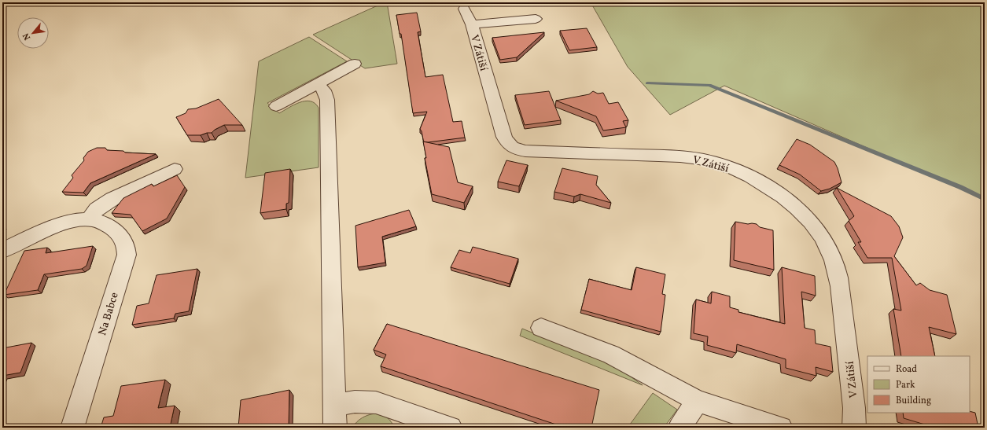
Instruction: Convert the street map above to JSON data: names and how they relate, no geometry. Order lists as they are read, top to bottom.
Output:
{
  "streets": {
    "street": ["V Zátiší", "Na Babce"]
  },
  "legend": ["Road", "Park", "Building"],
  "north": "bottom left"
}
